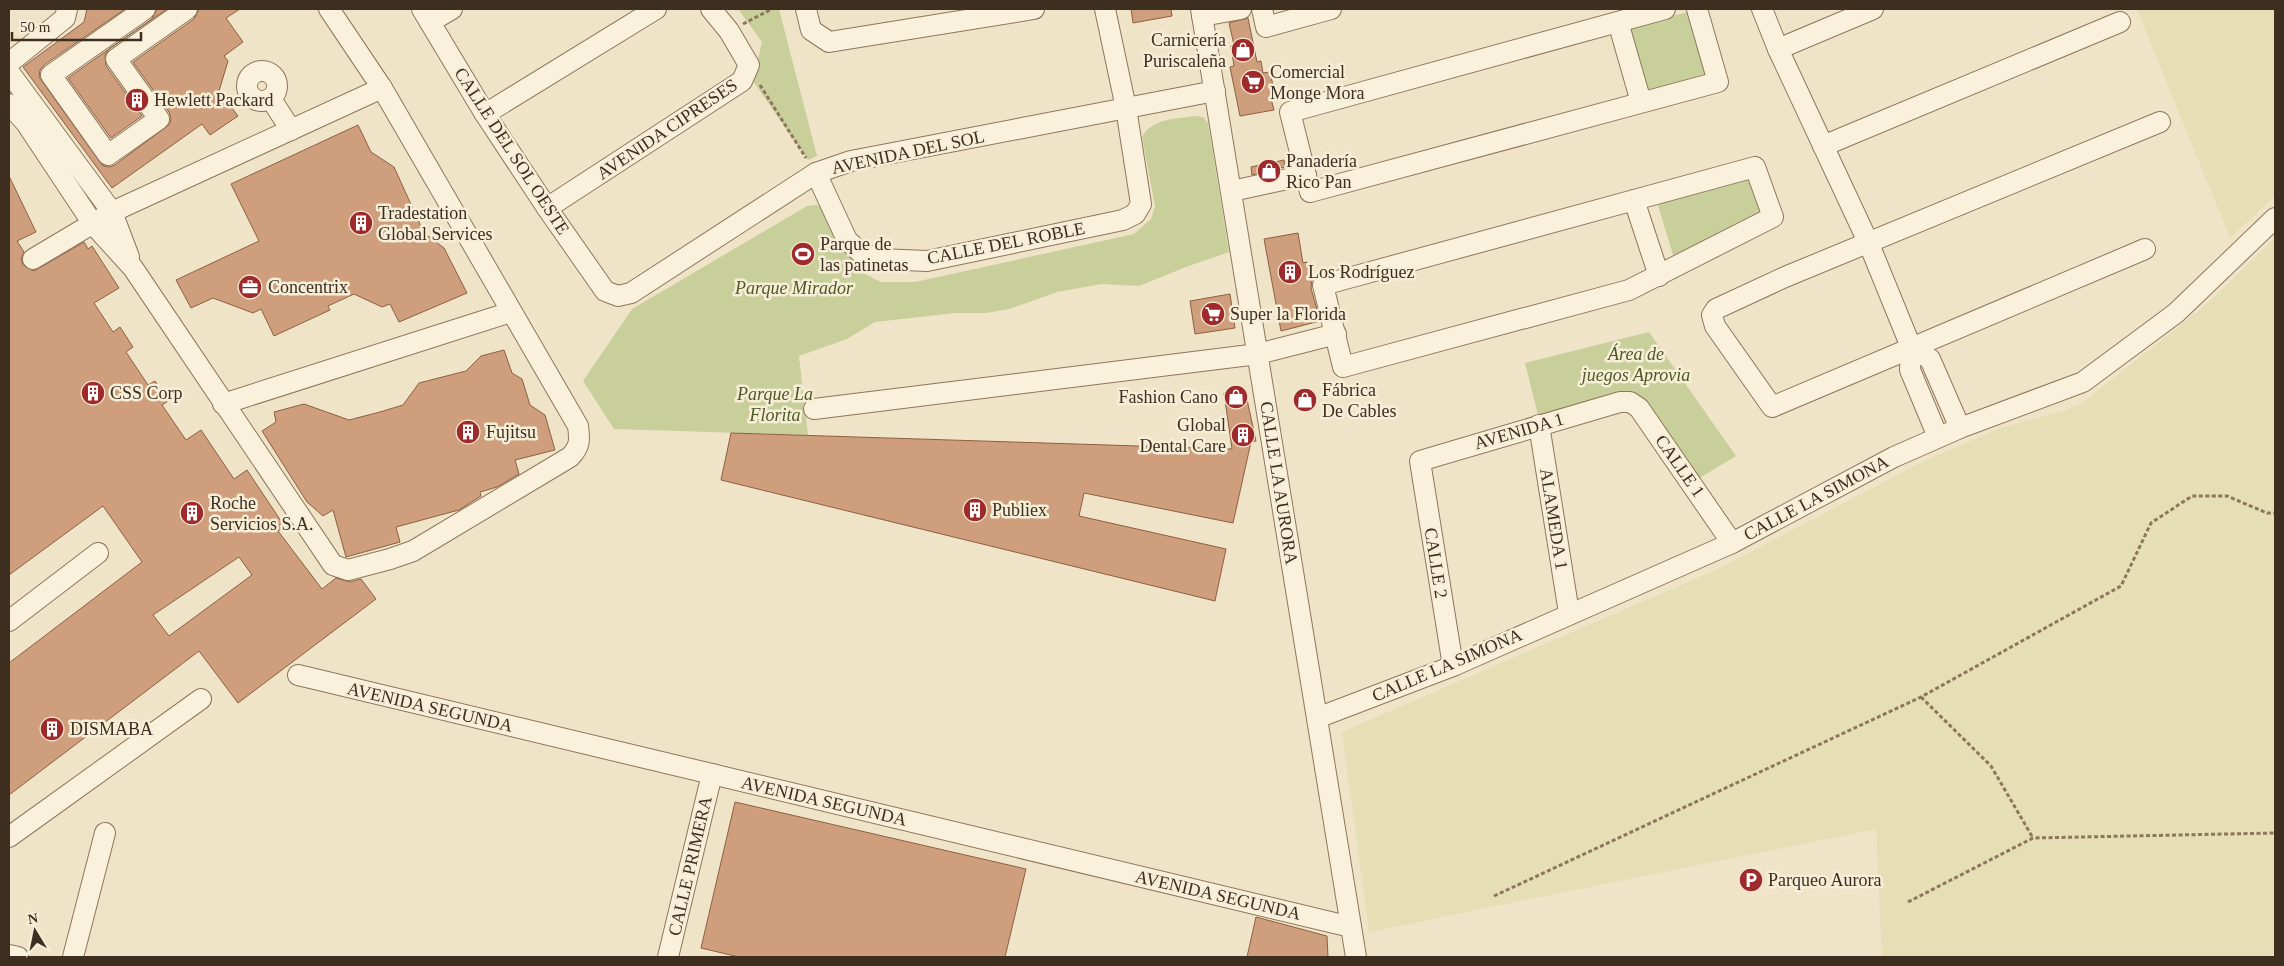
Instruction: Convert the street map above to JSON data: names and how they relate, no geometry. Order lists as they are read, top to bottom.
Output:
{
  "streets": {
    "street": [
      "AVENIDA CIPRESES",
      "CALLE DEL SOL OESTE",
      "AVENIDA DEL SOL",
      "CALLE DEL ROBLE",
      "AVENIDA 1",
      "CALLE 1",
      "CALLE LA AURORA",
      "CALLE LA SIMONA",
      "ALAMEDA 1",
      "CALLE 2",
      "AVENIDA SEGUNDA",
      "CALLE PRIMERA"
    ]
  },
  "crossings": [
    ["AVENIDA CIPRESES", "CALLE DEL SOL OESTE"],
    ["CALLE DEL SOL OESTE", "AVENIDA DEL SOL"],
    ["AVENIDA DEL SOL", "CALLE DEL ROBLE"],
    ["AVENIDA DEL SOL", "CALLE LA AURORA"],
    ["AVENIDA 1", "CALLE 1"],
    ["AVENIDA 1", "ALAMEDA 1"],
    ["AVENIDA 1", "CALLE 2"],
    ["CALLE 1", "CALLE LA SIMONA"],
    ["CALLE LA AURORA", "CALLE LA SIMONA"],
    ["CALLE LA AURORA", "AVENIDA SEGUNDA"],
    ["CALLE LA SIMONA", "ALAMEDA 1"],
    ["CALLE LA SIMONA", "CALLE 2"],
    ["AVENIDA SEGUNDA", "CALLE PRIMERA"]
  ],
  "parks": ["Parque Mirador", "Área de juegos Aprovia", "Parque La Florita"],
  "places": {
    "shop": [
      "Carnicería Puriscaleña",
      "Panadería Rico Pan",
      "Fashion Cano",
      "Fábrica De Cables"
    ],
    "supermarket": ["Comercial Monge Mora", "Super la Florida"],
    "building": [
      "Hewlett Packard",
      "Tradestation Global Services",
      "Los Rodríguez",
      "CSS Corp",
      "Fujitsu",
      "Global Dental Care",
      "Publiex",
      "Roche Servicios S.A.",
      "DISMABA"
    ],
    "sports": ["Parque de las patinetas"],
    "office": ["Concentrix"],
    "parking": ["Parqueo Aurora"]
  },
  "scale_bar": "50 m",
  "north": "top"
}
